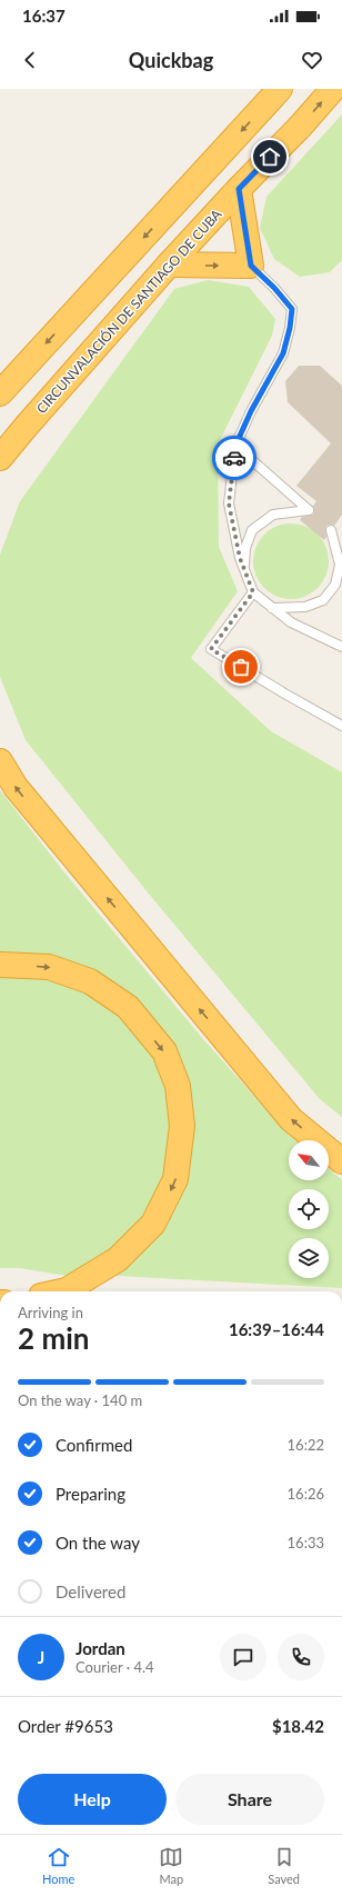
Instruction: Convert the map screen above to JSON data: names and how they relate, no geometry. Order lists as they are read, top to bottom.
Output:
{
  "streets": {
    "highway": ["CIRCUNVALACIÓN DE SANTIAGO DE CUBA"]
  },
  "north": "top left",
  "page": {
    "status": "16:37",
    "header": "Quickbag",
    "heading": ["2 min", "Arriving in", "16:39–16:44"],
    "panel": [
      "Jordan",
      "Courier · 4.4",
      "Order #9653",
      "$18.42"
    ],
    "bar": "On the way · 140 m",
    "list": [
      ["Confirmed", "16:22"],
      ["Preparing", "16:26"],
      ["On the way", "16:33"],
      "Delivered"
    ],
    "round": "J",
    "buttons": ["Help", "Share"],
    "tabs": ["Home", "Map", "Saved"]
  }
}
